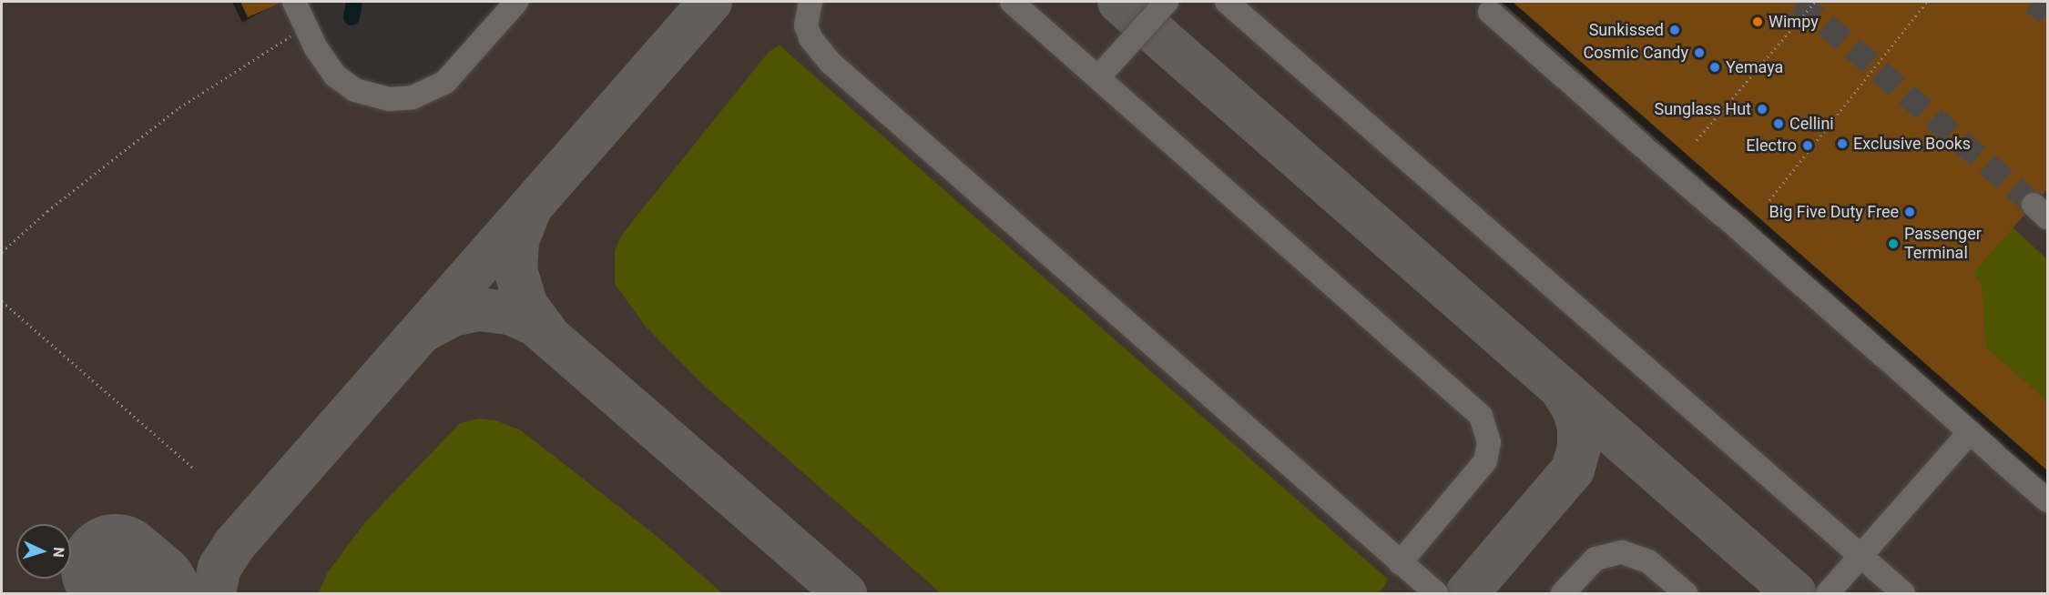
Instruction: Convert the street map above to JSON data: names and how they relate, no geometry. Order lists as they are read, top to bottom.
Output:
{
  "places": [
    "Wimpy",
    "Sunkissed",
    "Cosmic Candy",
    "Yemaya",
    "Sunglass Hut",
    "Cellini",
    "Exclusive Books",
    "Electro",
    "Big Five Duty Free",
    "Passenger Terminal"
  ],
  "north": "right"
}
